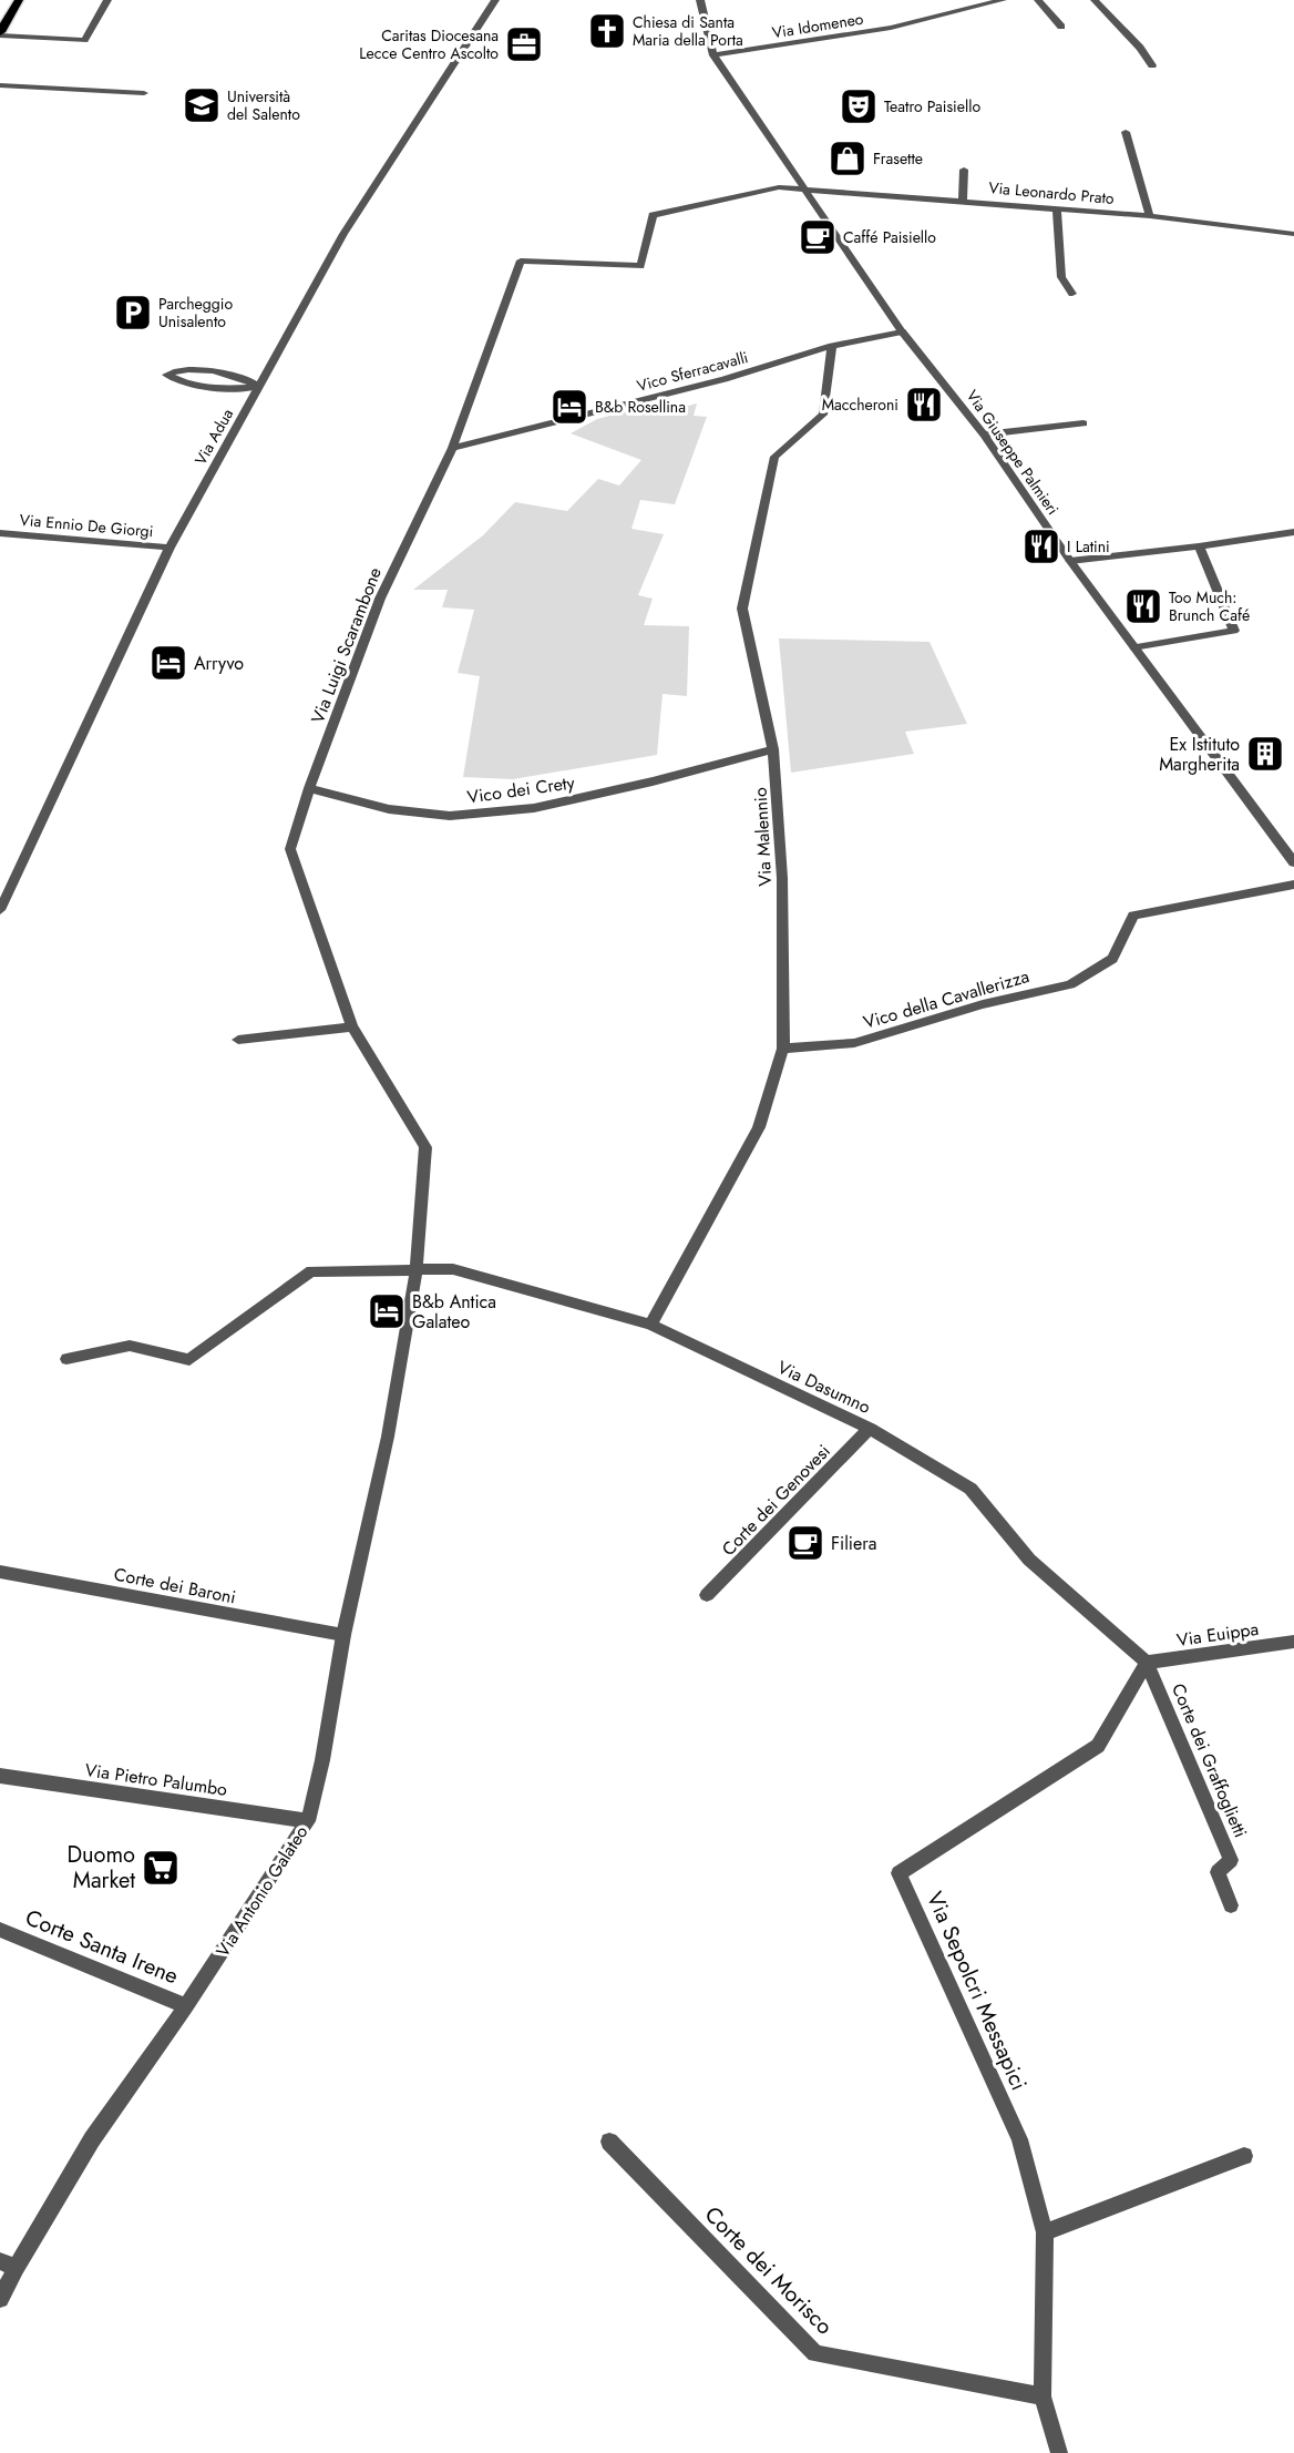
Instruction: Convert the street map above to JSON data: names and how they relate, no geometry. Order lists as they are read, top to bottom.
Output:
{
  "streets": {
    "street": [
      "Via Idomeneo",
      "Via Leonardo Prato",
      "Vico Sferracavalli",
      "Via Adua",
      "Via Giuseppe Palmieri",
      "Via Ennio De Giorgi",
      "Via Luigi Scarambone",
      "Vico dei Crety",
      "Via Malennio",
      "Vico della Cavallerizza",
      "Via Dasumno",
      "Corte dei Genovesi",
      "Corte dei Baroni",
      "Via Euippa",
      "Corte dei Graffoglietti",
      "Via Pietro Palumbo",
      "Via Antonio Galateo",
      "Corte Santa Irene",
      "Via Sepolcri Messapici",
      "Corte dei Morisco"
    ]
  },
  "crossings": [
    ["Via Idomeneo", "Via Giuseppe Palmieri"],
    ["Via Leonardo Prato", "Via Giuseppe Palmieri"],
    ["Via Leonardo Prato", "Via Luigi Scarambone"],
    ["Vico Sferracavalli", "Via Giuseppe Palmieri"],
    ["Vico Sferracavalli", "Via Luigi Scarambone"],
    ["Vico Sferracavalli", "Via Malennio"],
    ["Via Adua", "Via Ennio De Giorgi"],
    ["Via Luigi Scarambone", "Vico dei Crety"],
    ["Via Luigi Scarambone", "Via Dasumno"],
    ["Via Luigi Scarambone", "Via Antonio Galateo"],
    ["Vico dei Crety", "Via Malennio"],
    ["Via Malennio", "Vico della Cavallerizza"],
    ["Via Malennio", "Via Dasumno"],
    ["Via Dasumno", "Corte dei Genovesi"],
    ["Via Dasumno", "Via Euippa"],
    ["Via Dasumno", "Corte dei Graffoglietti"],
    ["Via Dasumno", "Via Antonio Galateo"],
    ["Via Dasumno", "Via Sepolcri Messapici"],
    ["Corte dei Baroni", "Via Antonio Galateo"],
    ["Via Euippa", "Corte dei Graffoglietti"],
    ["Via Euippa", "Via Sepolcri Messapici"],
    ["Corte dei Graffoglietti", "Via Sepolcri Messapici"],
    ["Via Pietro Palumbo", "Via Antonio Galateo"],
    ["Via Antonio Galateo", "Corte Santa Irene"],
    ["Via Sepolcri Messapici", "Corte dei Morisco"]
  ],
  "places": {
    "church": ["Chiesa di Santa Maria della Porta"],
    "office": ["Caritas Diocesana Lecce Centro Ascolto"],
    "school or university": ["Università del Salento"],
    "theatre": ["Teatro Paisiello"],
    "shop": ["Frasette"],
    "cafe": ["Caffé Paisiello", "Filiera"],
    "parking": ["Parcheggio Unisalento"],
    "restaurant": ["Maccheroni", "I Latini", "Too Much: Brunch Café"],
    "hotel": ["B&b Rosellina", "Arryvo", "B&b Antica Galateo"],
    "building": ["Ex Istituto Margherita"],
    "supermarket": ["Duomo Market"]
  }
}
